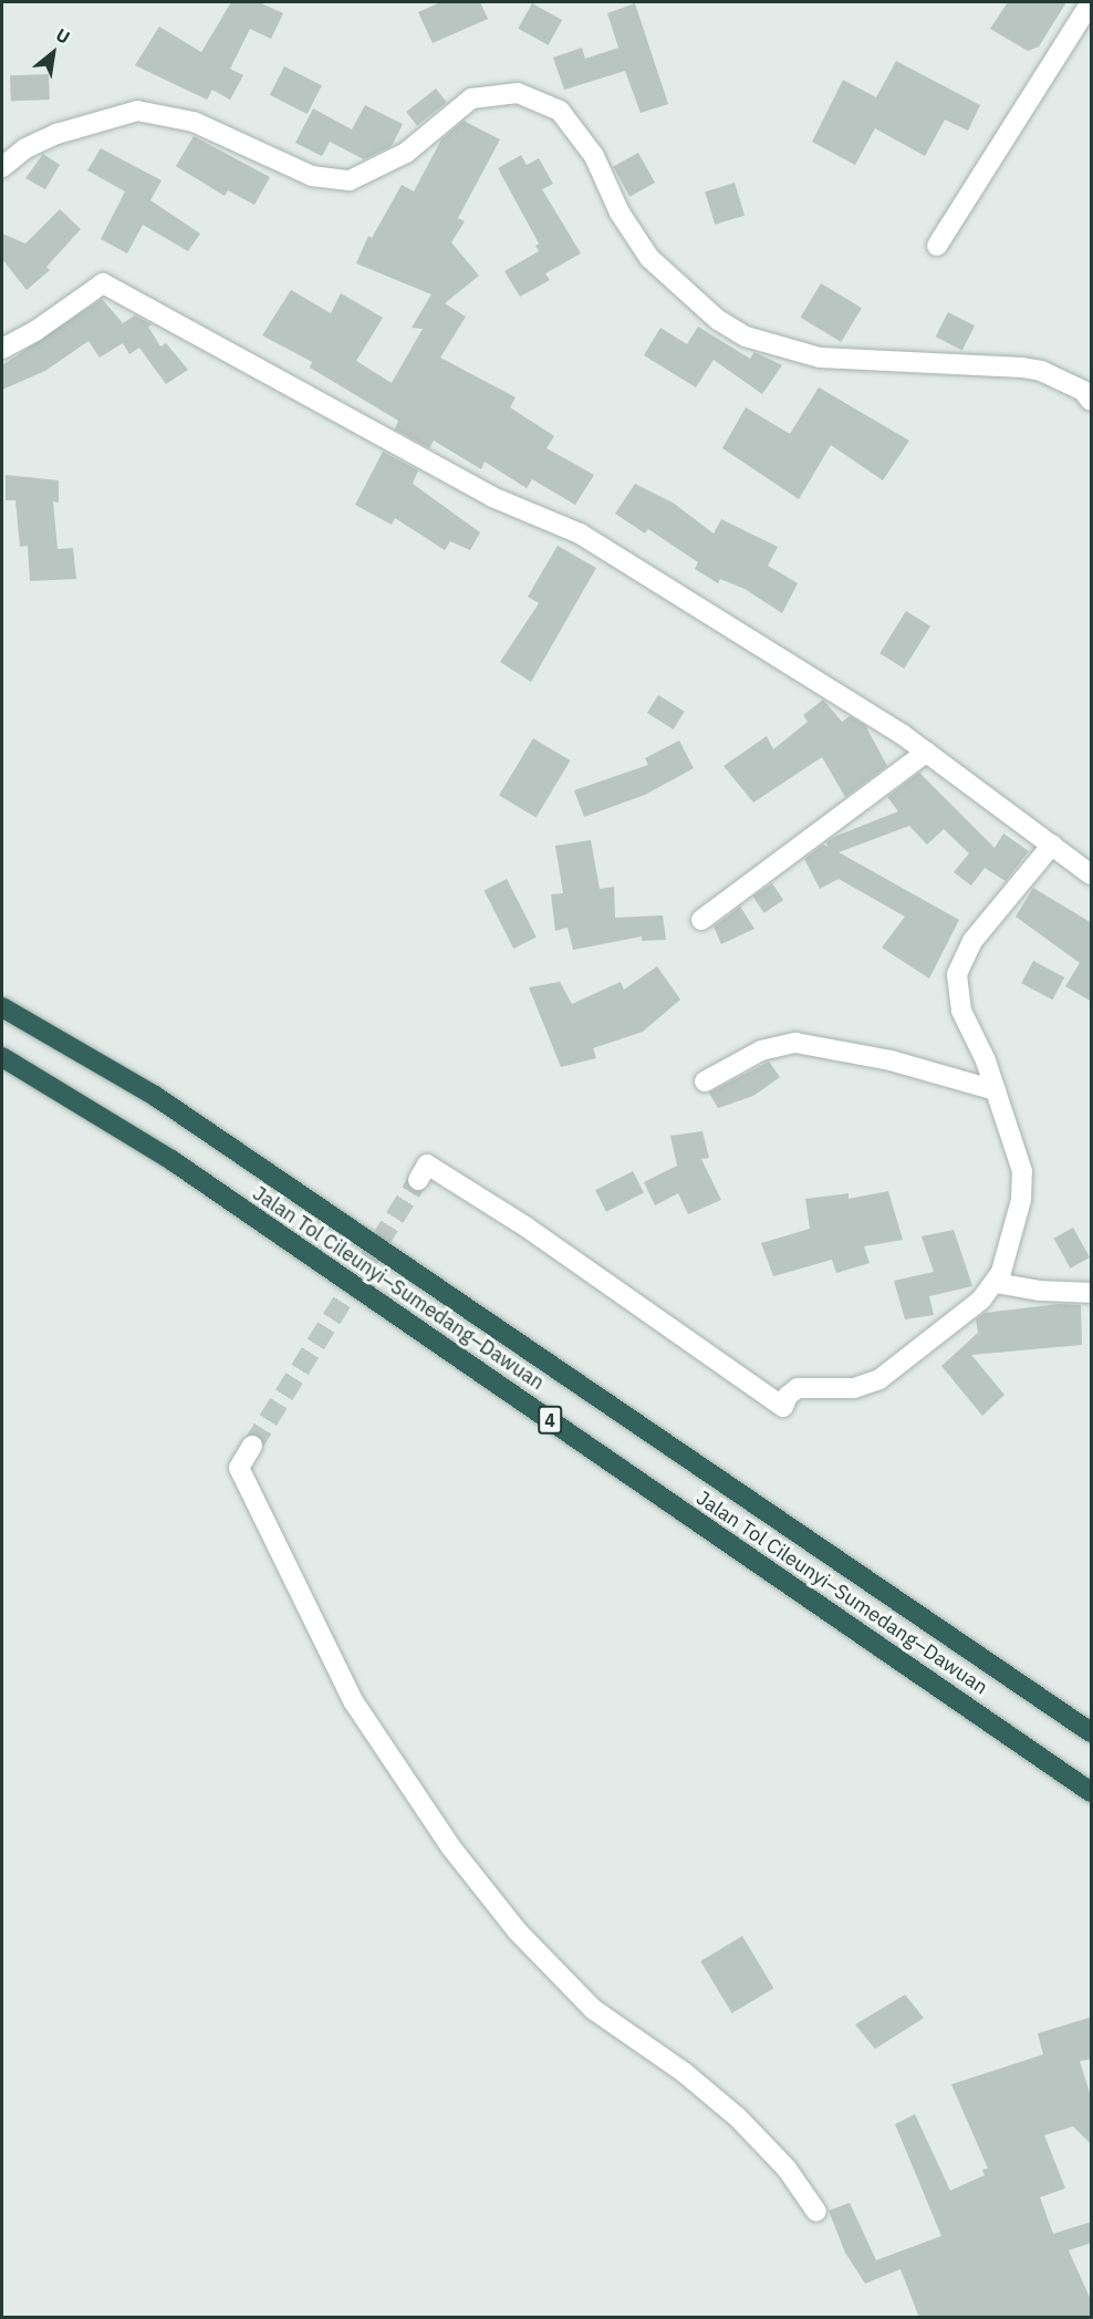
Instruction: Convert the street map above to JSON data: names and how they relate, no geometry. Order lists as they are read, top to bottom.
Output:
{
  "streets": {
    "highway": ["Jalan Tol Cileunyi–Sumedang–Dawuan", "4"]
  },
  "north": "top right"
}
